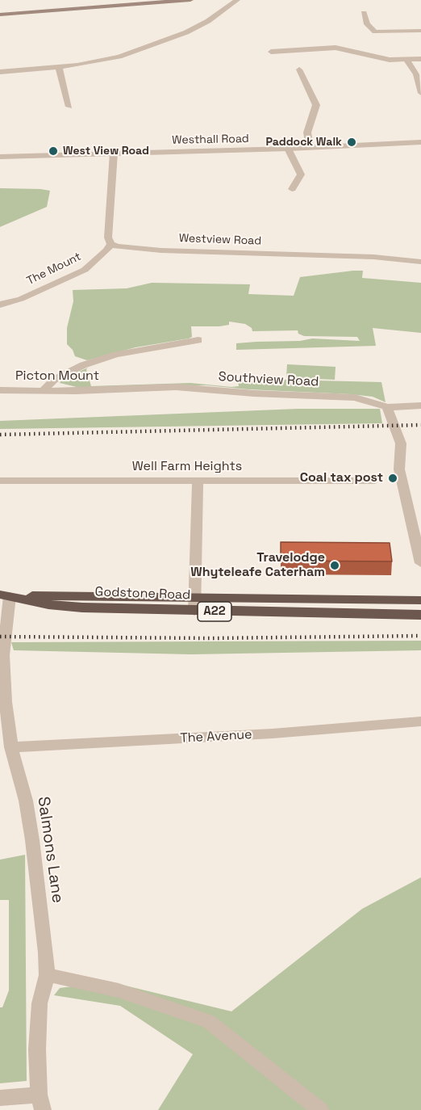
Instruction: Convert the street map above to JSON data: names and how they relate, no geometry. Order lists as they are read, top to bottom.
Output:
{
  "streets": {
    "highway": ["Godstone Road", "A22"],
    "street": [
      "Westhall Road",
      "Westview Road",
      "The Mount",
      "Picton Mount",
      "Southview Road",
      "Well Farm Heights",
      "The Avenue",
      "Salmons Lane"
    ]
  },
  "crossings": [
    ["Westview Road", "The Mount"],
    ["Picton Mount", "Southview Road"],
    ["Godstone Road", "Salmons Lane"],
    ["The Avenue", "Salmons Lane"]
  ],
  "places": [
    "Paddock Walk",
    "West View Road",
    "Coal tax post",
    "Travelodge Whyteleafe Caterham"
  ]
}
